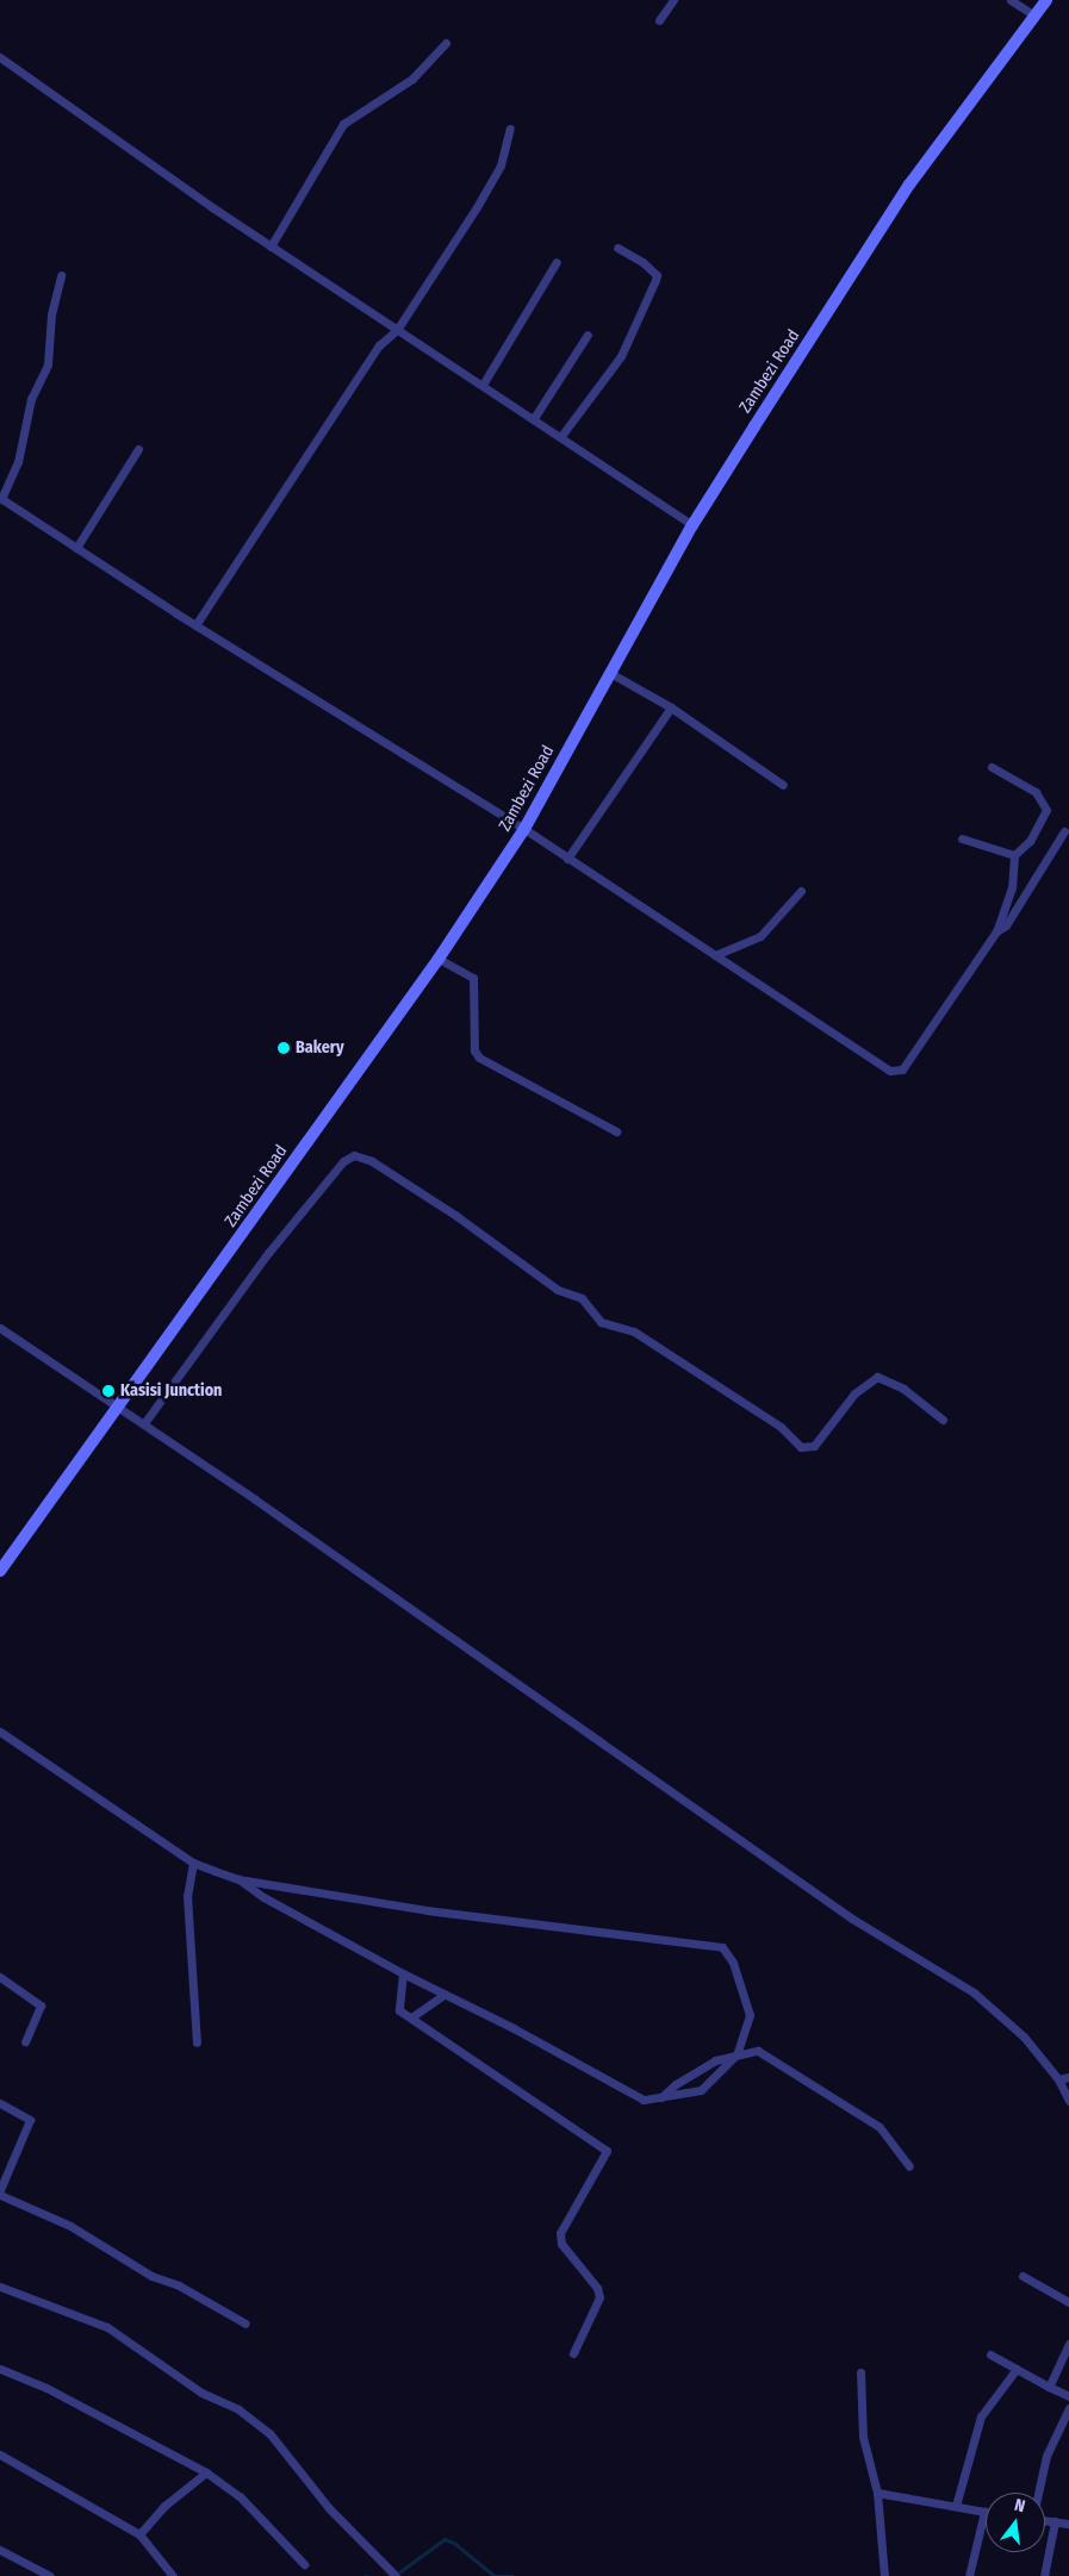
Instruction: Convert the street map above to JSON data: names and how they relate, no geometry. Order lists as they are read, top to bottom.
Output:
{
  "streets": {
    "main road": ["Zambezi Road"]
  },
  "places": ["Bakery", "Kasisi Junction"],
  "north": "top"
}
